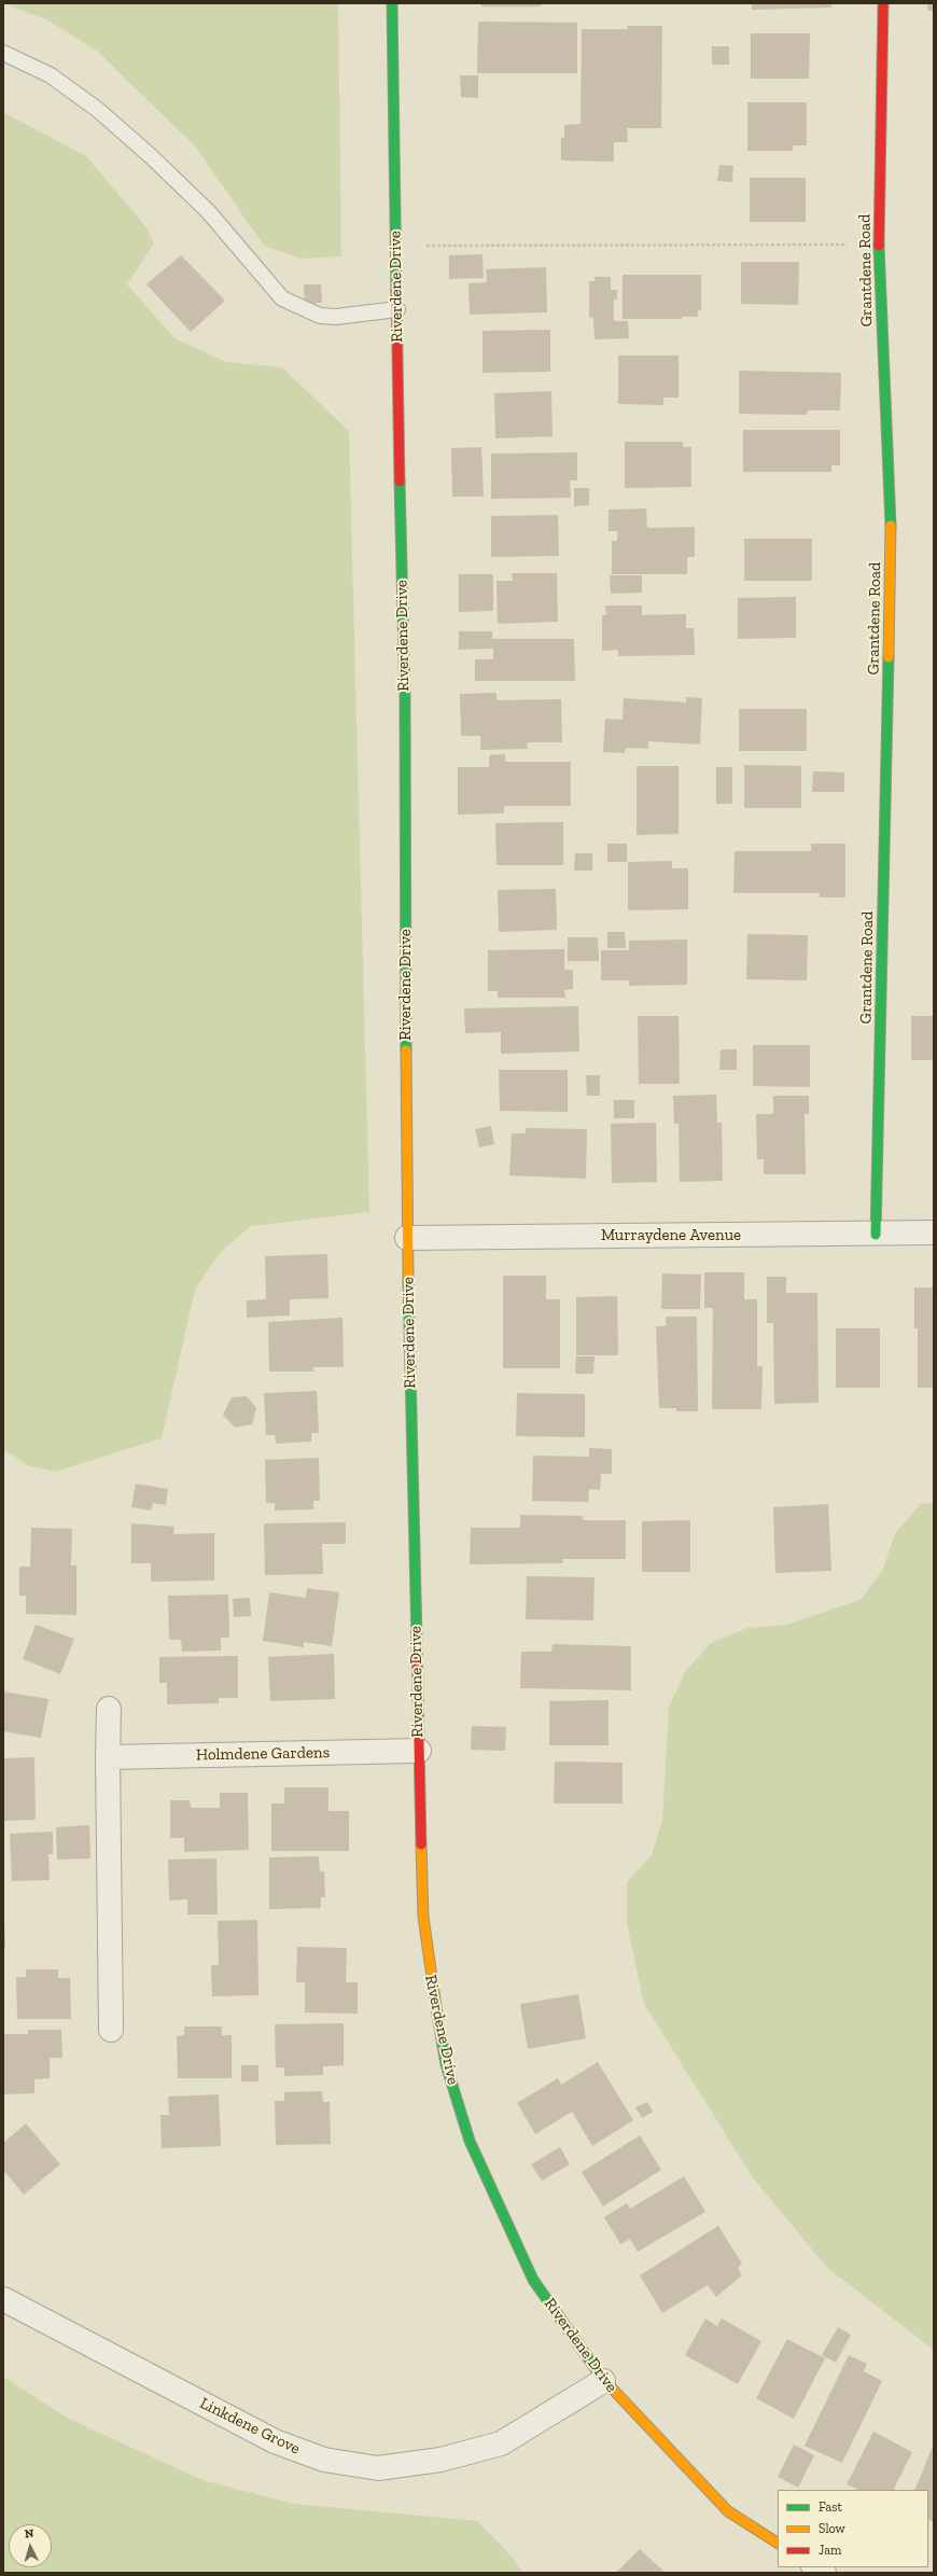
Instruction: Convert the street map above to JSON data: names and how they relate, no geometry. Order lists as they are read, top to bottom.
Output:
{
  "streets": {
    "street": [
      "Grantdene Road",
      "Riverdene Drive",
      "Murraydene Avenue",
      "Holmdene Gardens",
      "Linkdene Grove"
    ]
  },
  "crossings": [
    ["Grantdene Road", "Murraydene Avenue"],
    ["Riverdene Drive", "Murraydene Avenue"],
    ["Riverdene Drive", "Holmdene Gardens"],
    ["Riverdene Drive", "Linkdene Grove"]
  ],
  "legend": ["Fast", "Slow", "Jam"],
  "north": "top"
}
